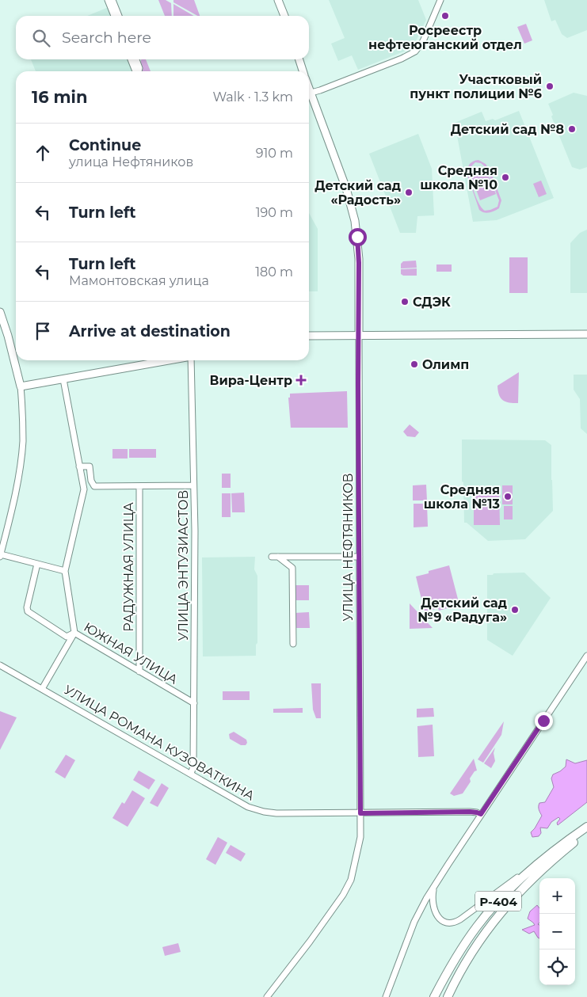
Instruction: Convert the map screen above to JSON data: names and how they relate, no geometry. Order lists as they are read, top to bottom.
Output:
{
  "streets": {
    "highway": ["Р-404"],
    "main road": ["УЛИЦА НЕФТЯНИКОВ"],
    "street": [
      "УЛИЦА ЭНТУЗИАСТОВ",
      "РАДУЖНАЯ УЛИЦА",
      "ЮЖНАЯ УЛИЦА",
      "УЛИЦА РОМАНА КУЗОВАТКИНА"
    ]
  },
  "crossings": [
    ["УЛИЦА НЕФТЯНИКОВ", "УЛИЦА РОМАНА КУЗОВАТКИНА"],
    ["УЛИЦА ЭНТУЗИАСТОВ", "ЮЖНАЯ УЛИЦА"],
    ["УЛИЦА ЭНТУЗИАСТОВ", "УЛИЦА РОМАНА КУЗОВАТКИНА"],
    ["РАДУЖНАЯ УЛИЦА", "ЮЖНАЯ УЛИЦА"]
  ],
  "places": {
    "other": [
      "Росреестр нефтеюганский отдел",
      "Участковый пункт полиции №6",
      "Детский сад №8",
      "Средняя школа №10",
      "Детский сад «Радость»",
      "СДЭК",
      "Олимп",
      "Средняя школа №13",
      "Детский сад №9 «Радуга»"
    ],
    "health": ["Вира-Центр"]
  },
  "page": {
    "search": "Search here",
    "heading": ["16 min", "Walk · 1.3 km"],
    "list": [
      ["Continue", "улица Нефтяников", "910 m"],
      ["Turn left", "190 m"],
      ["Turn left", "Мамонтовская улица", "180 m"],
      "Arrive at destination"
    ],
    "map_buttons": ["+", "−"]
  }
}
